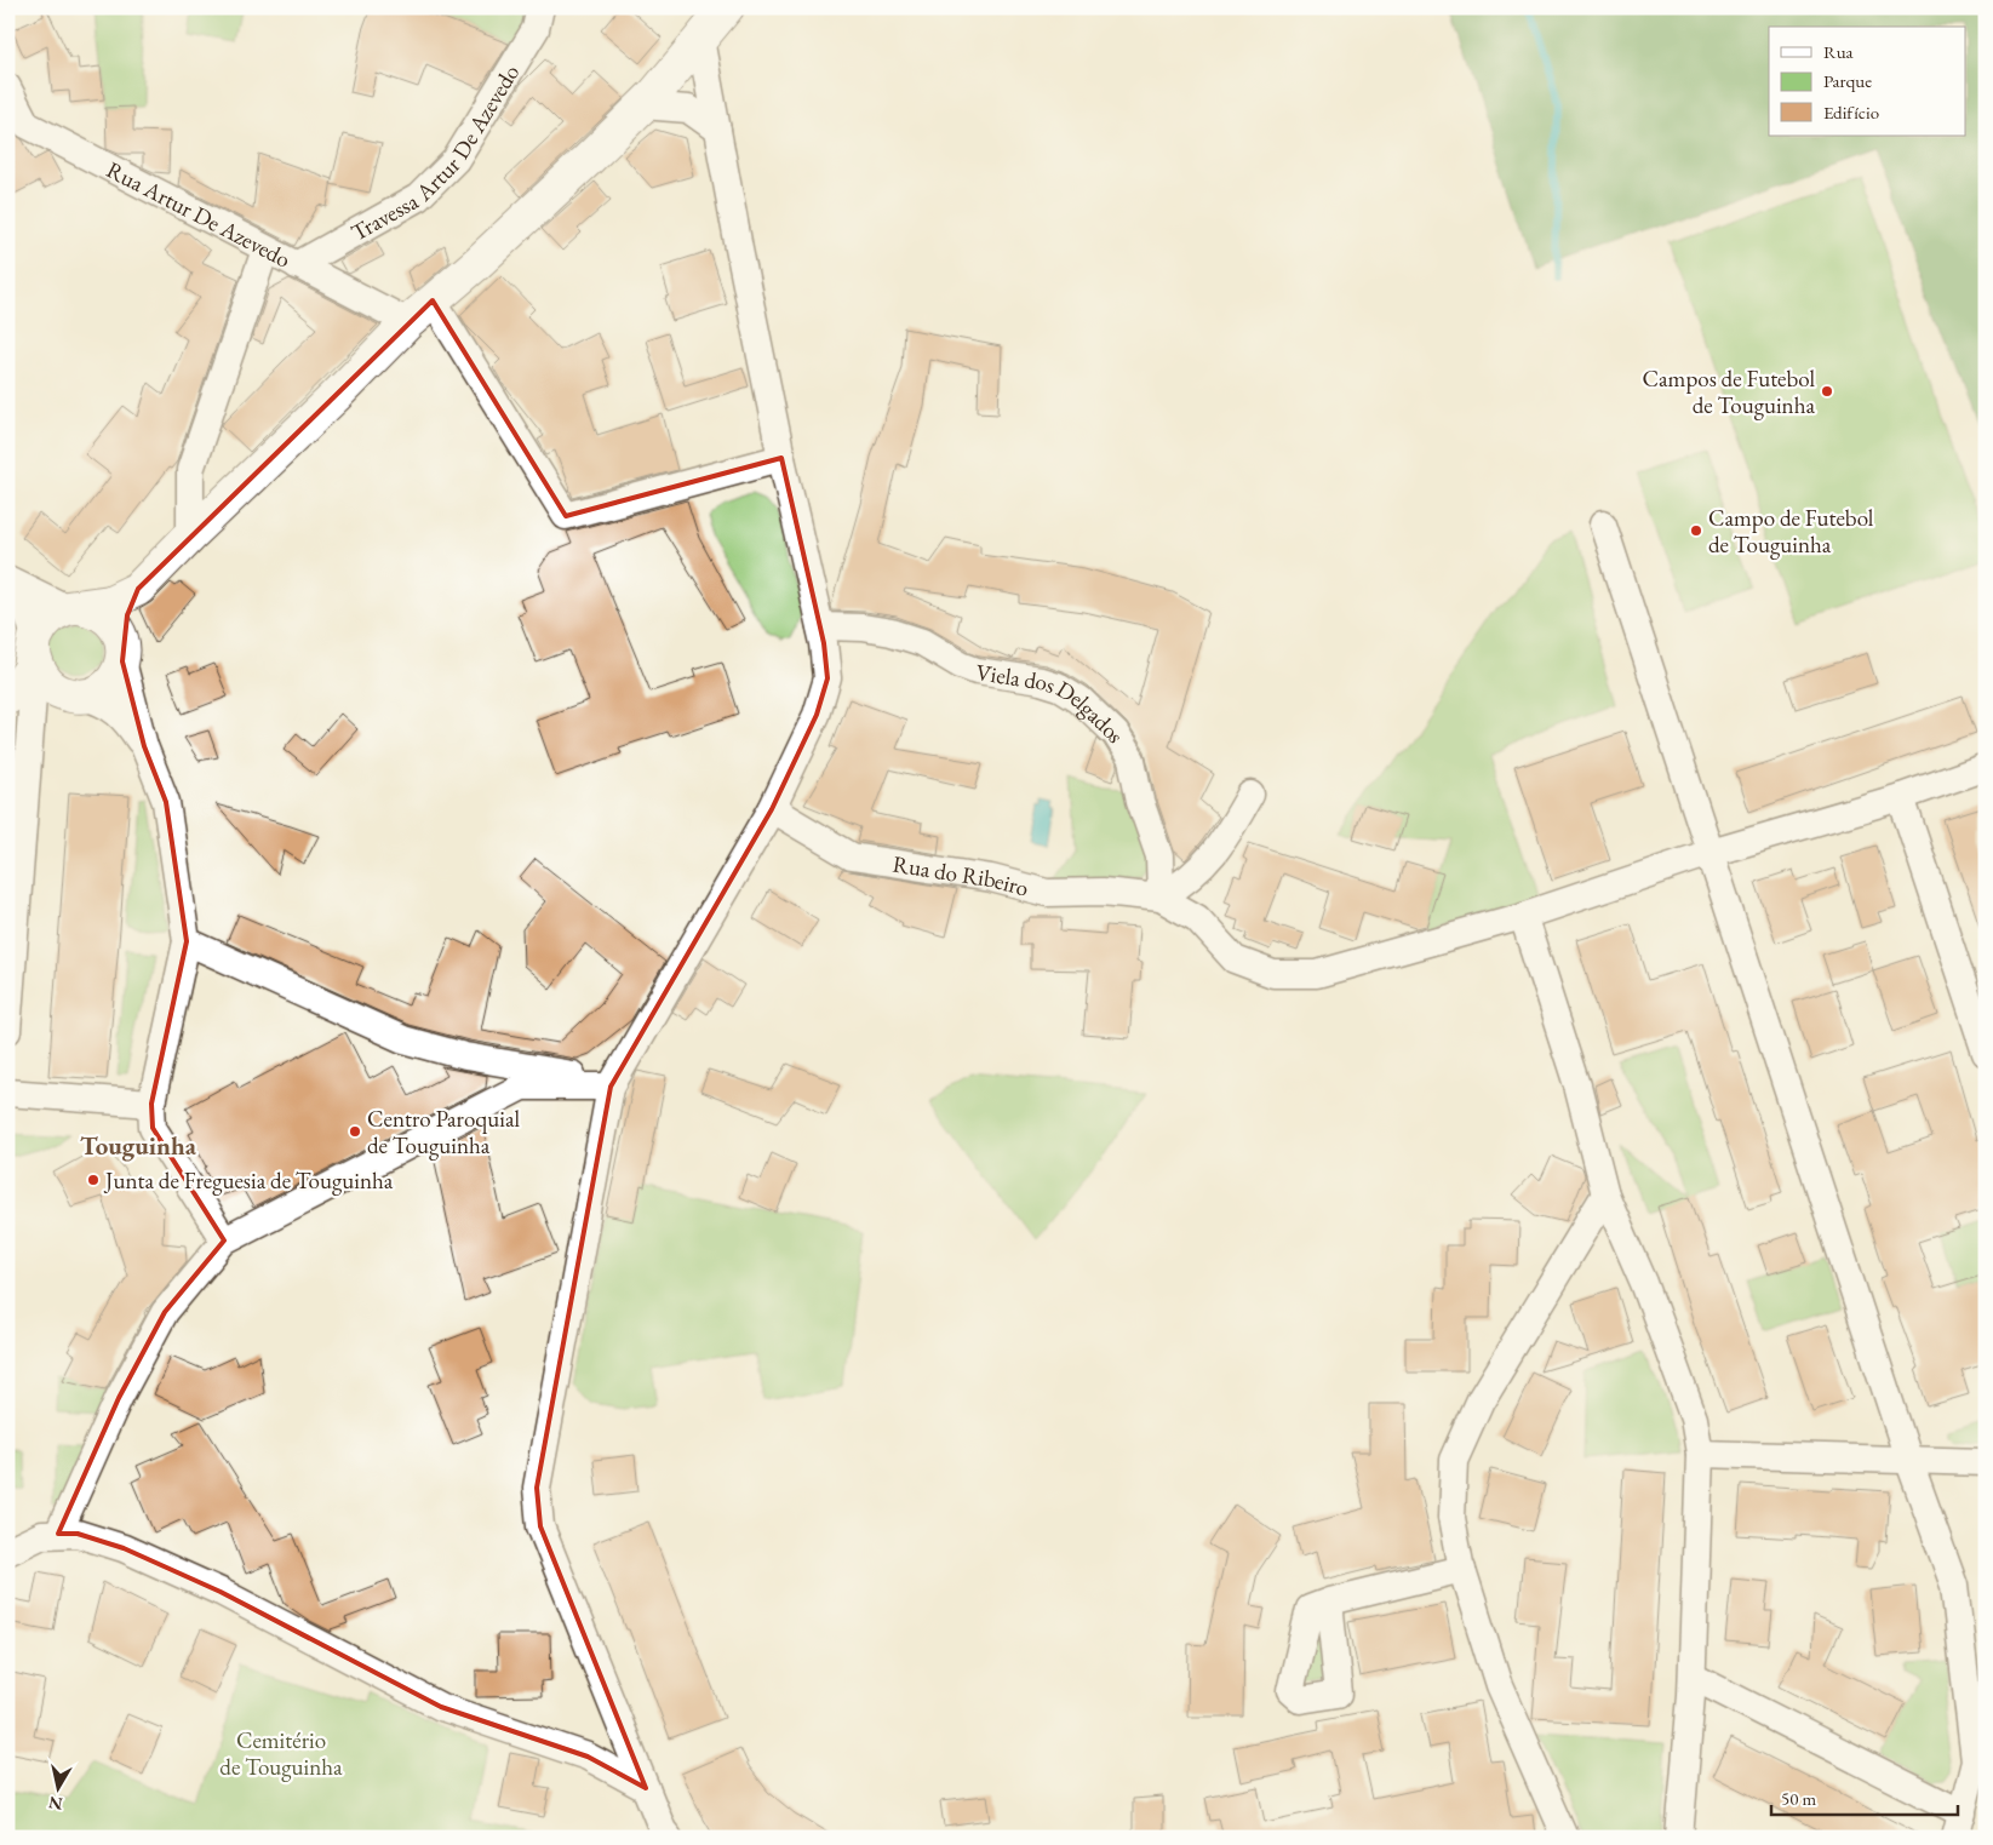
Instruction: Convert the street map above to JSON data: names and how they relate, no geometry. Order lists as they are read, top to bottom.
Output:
{
  "streets": {
    "street": [
      "Travessa Artur De Azevedo",
      "Rua Artur De Azevedo",
      "Viela dos Delgados",
      "Rua do Ribeiro"
    ]
  },
  "crossings": [
    ["Travessa Artur De Azevedo", "Rua Artur De Azevedo"],
    ["Viela dos Delgados", "Rua do Ribeiro"]
  ],
  "districts": ["Touguinha"],
  "parks": ["Cemitério de Touguinha"],
  "places": [
    "Campos de Futebol de Touguinha",
    "Campo de Futebol de Touguinha",
    "Centro Paroquial de Touguinha",
    "Junta de Freguesia de Touguinha"
  ],
  "legend": ["Rua", "Parque", "Edifício"],
  "scale_bar": "50 m",
  "north": "bottom"
}
